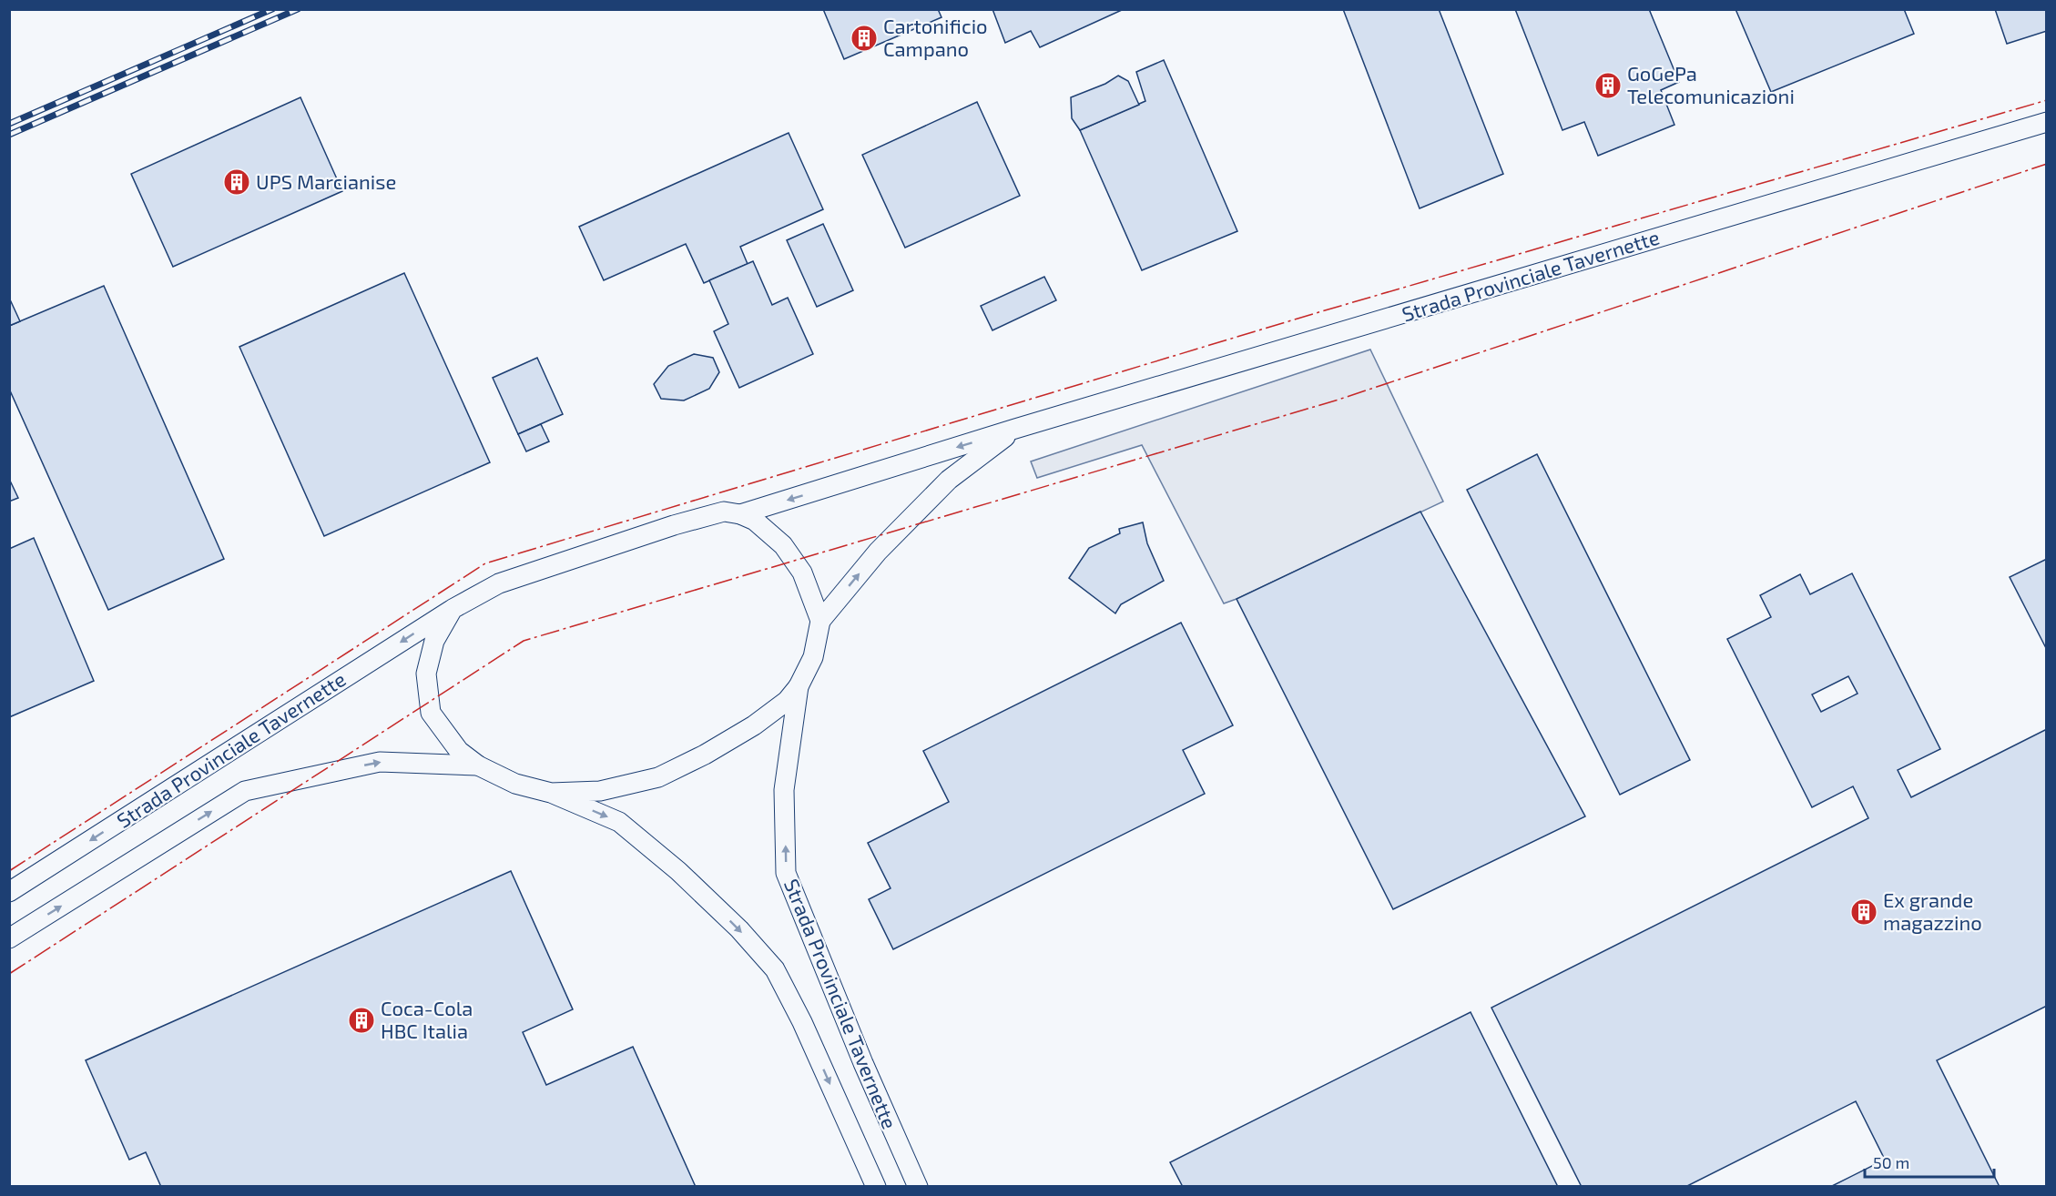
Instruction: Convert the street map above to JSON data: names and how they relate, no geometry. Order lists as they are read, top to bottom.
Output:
{
  "streets": {
    "street": ["Strada Provinciale Tavernette"]
  },
  "places": {
    "building": [
      "Cartonificio Campano",
      "GoGePa Telecomunicazioni",
      "UPS Marcianise",
      "Ex grande magazzino",
      "Coca-Cola HBC Italia"
    ]
  },
  "scale_bar": "50 m"
}
